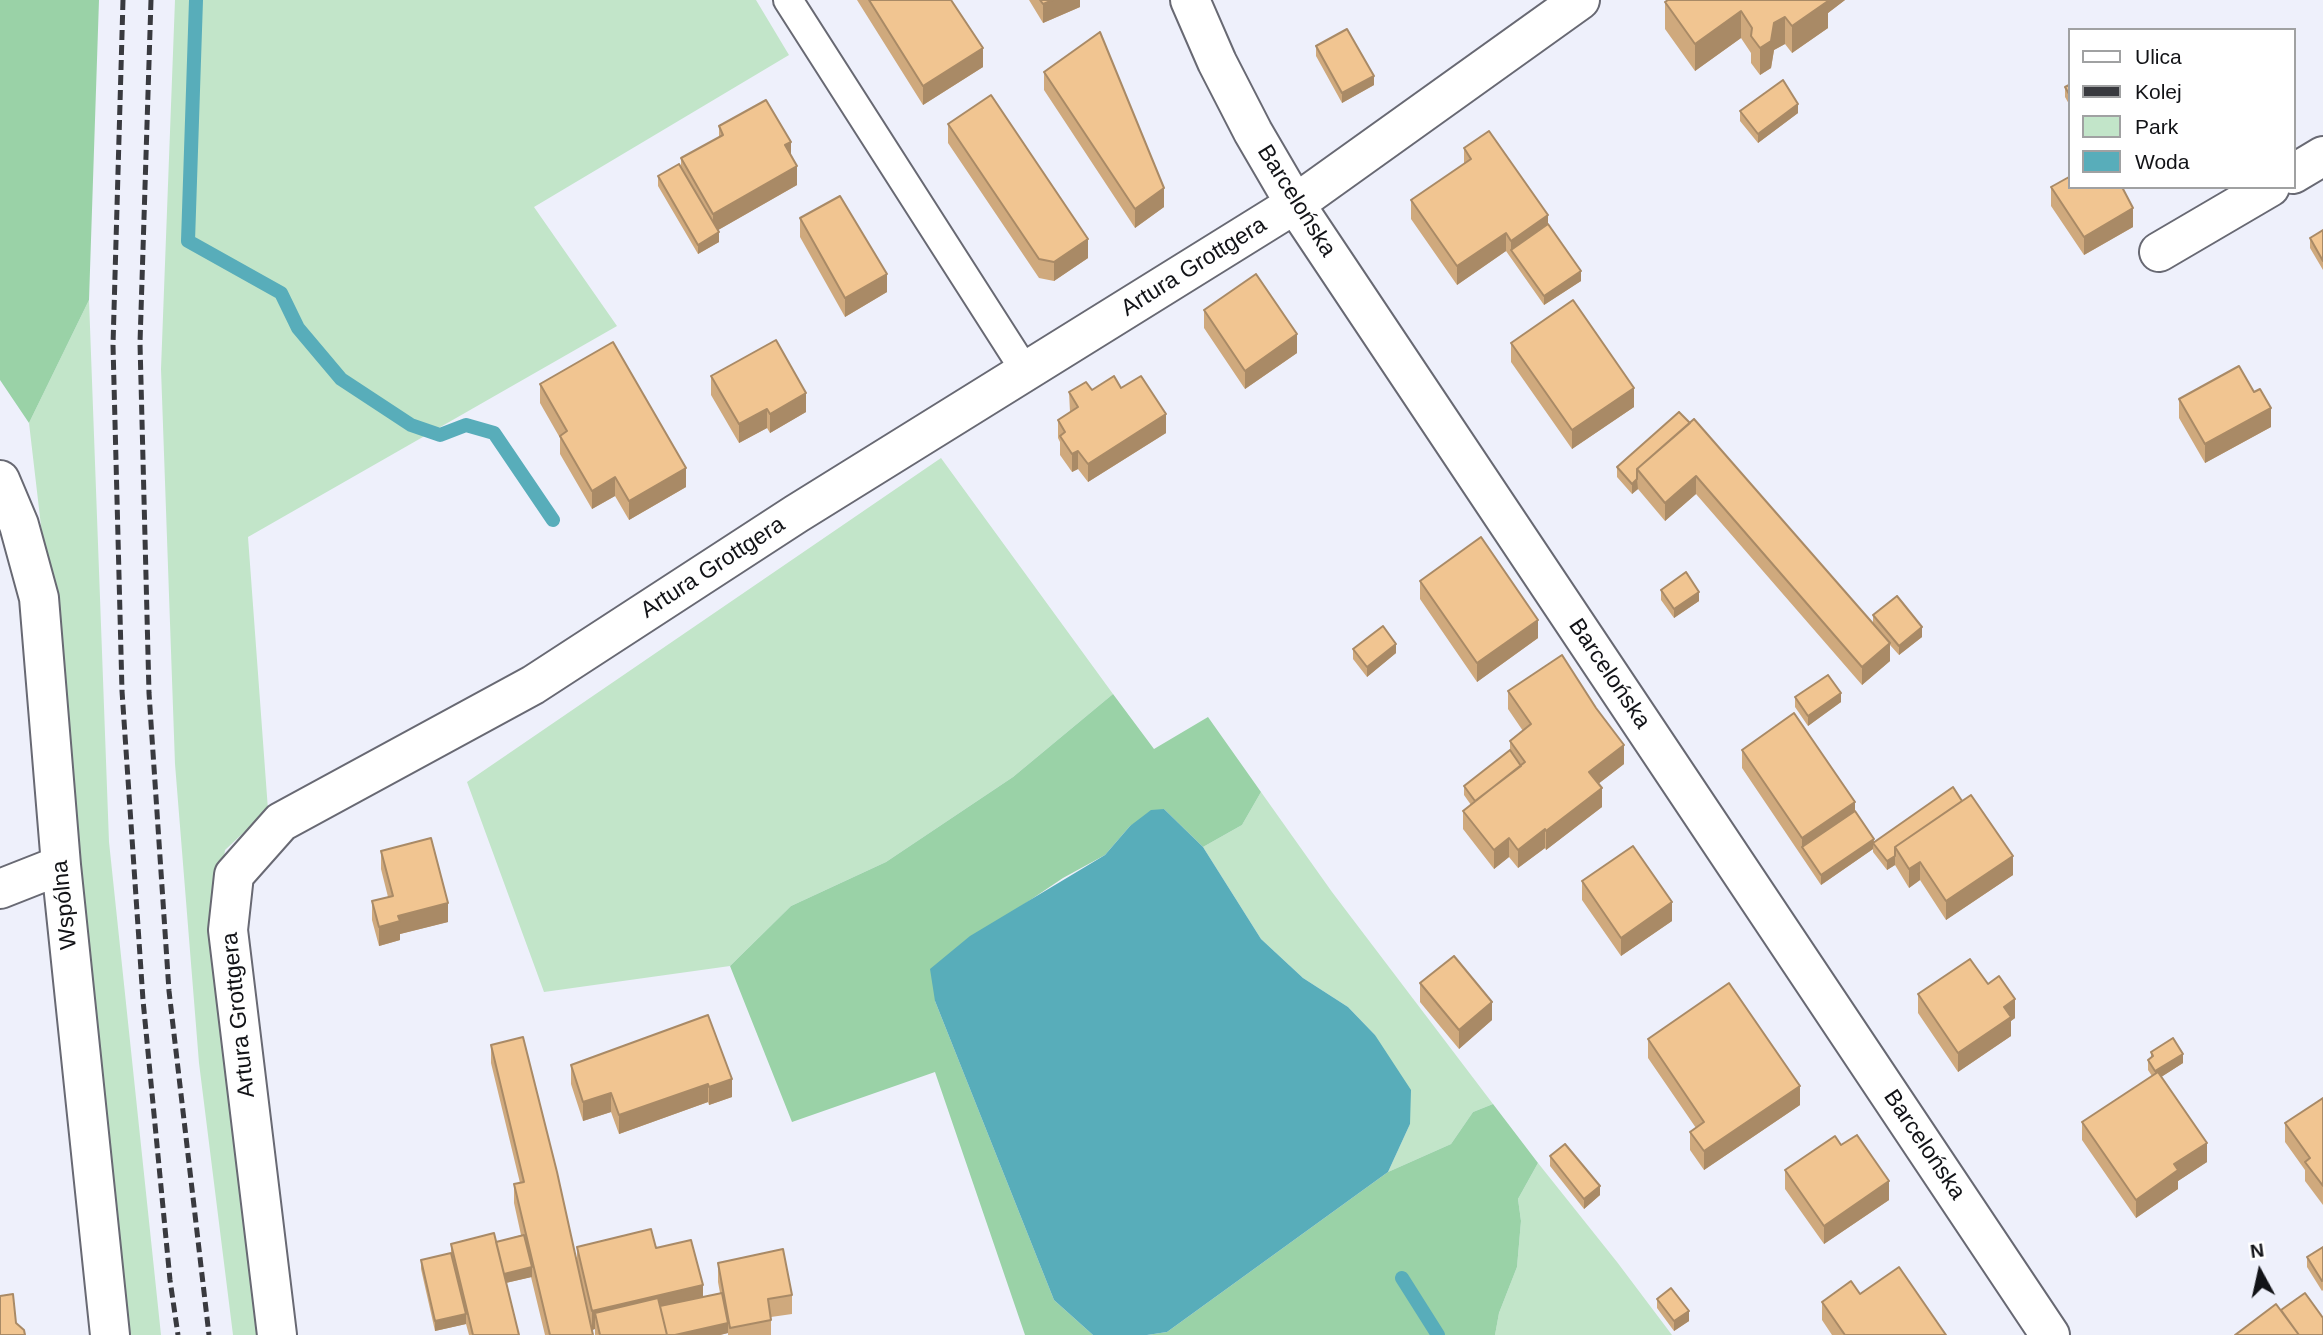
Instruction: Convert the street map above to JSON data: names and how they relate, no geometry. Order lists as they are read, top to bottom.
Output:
{
  "streets": {
    "street": ["Barcelońska", "Artura Grottgera", "Wspólna"]
  },
  "crossings": [
    ["Barcelońska", "Artura Grottgera"]
  ],
  "legend": [
    "Ulica",
    "Kolej",
    "Park",
    "Woda"
  ],
  "north": "top"
}
